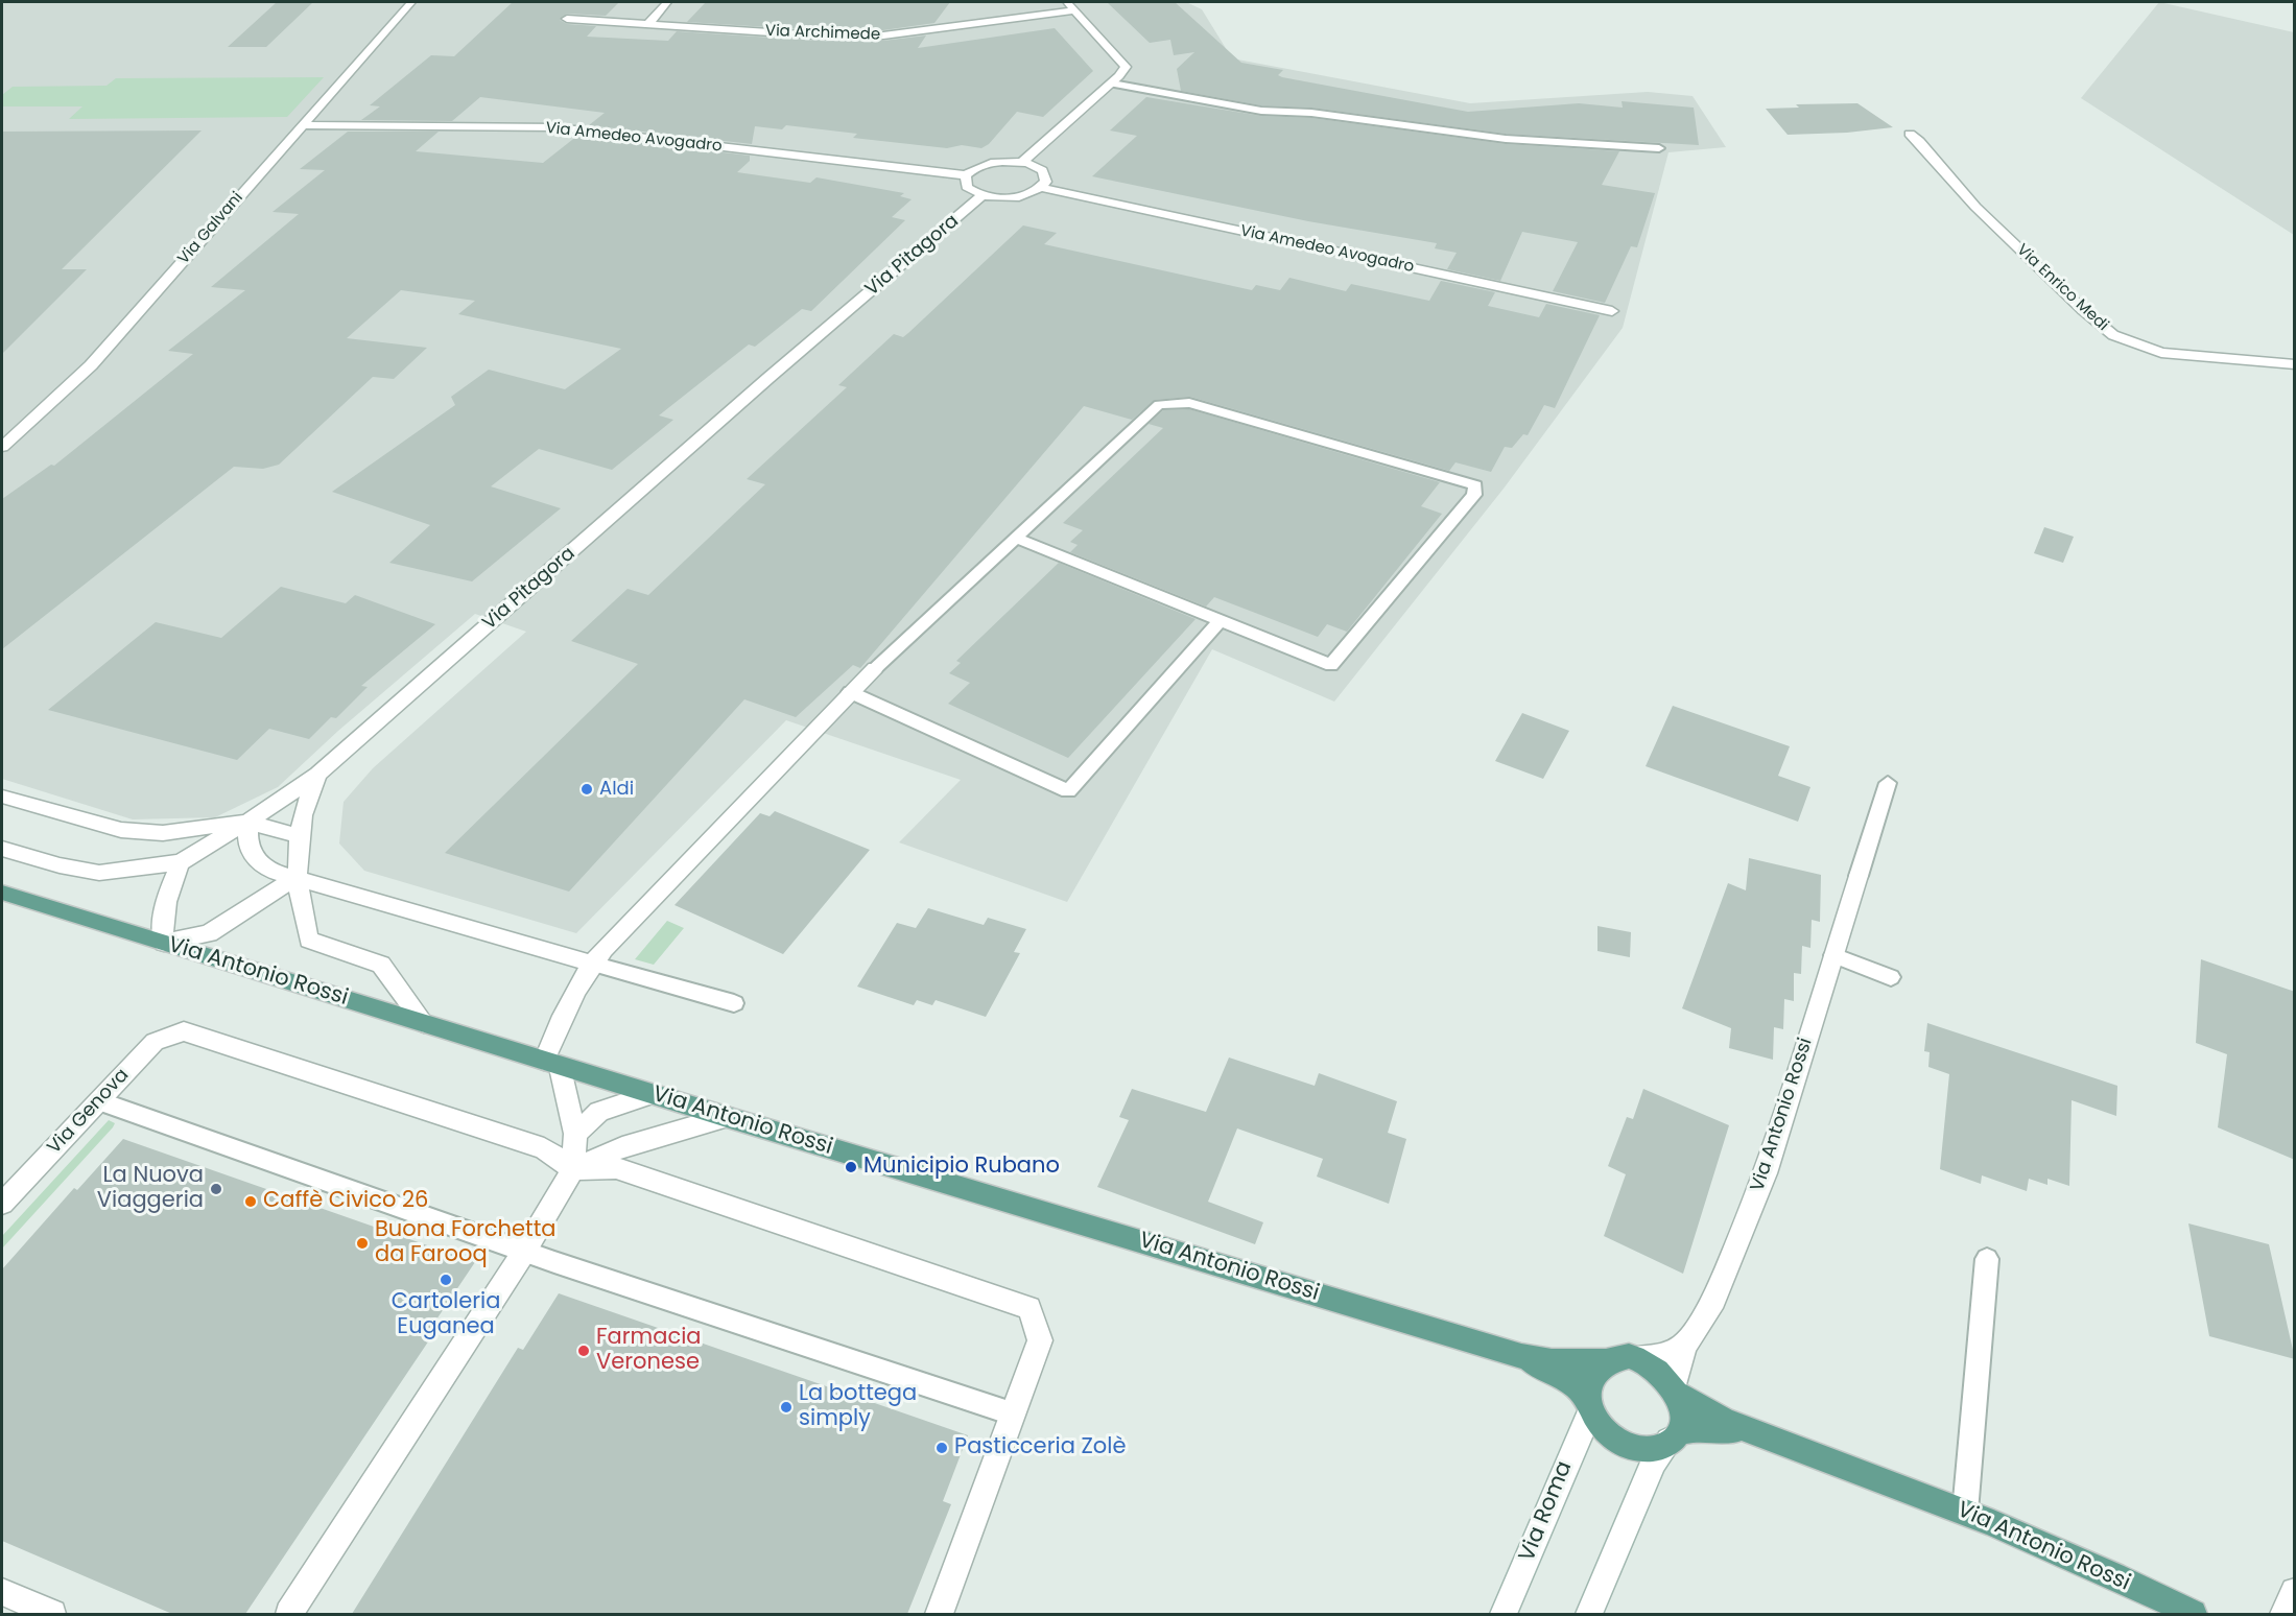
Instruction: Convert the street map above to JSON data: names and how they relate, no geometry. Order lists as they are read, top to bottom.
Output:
{
  "streets": {
    "main road": ["Via Antonio Rossi"],
    "street": [
      "Via Archimede",
      "Via Amedeo Avogadro",
      "Via Galvani",
      "Via Pitagora",
      "Via Enrico Medi",
      "Via Genova",
      "Via Roma"
    ]
  },
  "crossings": [
    ["Via Amedeo Avogadro", "Via Galvani"],
    ["Via Pitagora", "Via Antonio Rossi"],
    ["Via Antonio Rossi", "Via Roma"]
  ],
  "places": [
    "Aldi",
    "Municipio Rubano",
    "La Nuova Viaggeria",
    "Caffè Civico 26",
    "Buona Forchetta da Farooq",
    "Cartoleria Euganea",
    "Farmacia Veronese",
    "La bottega simply",
    "Pasticceria Zolè"
  ]
}
